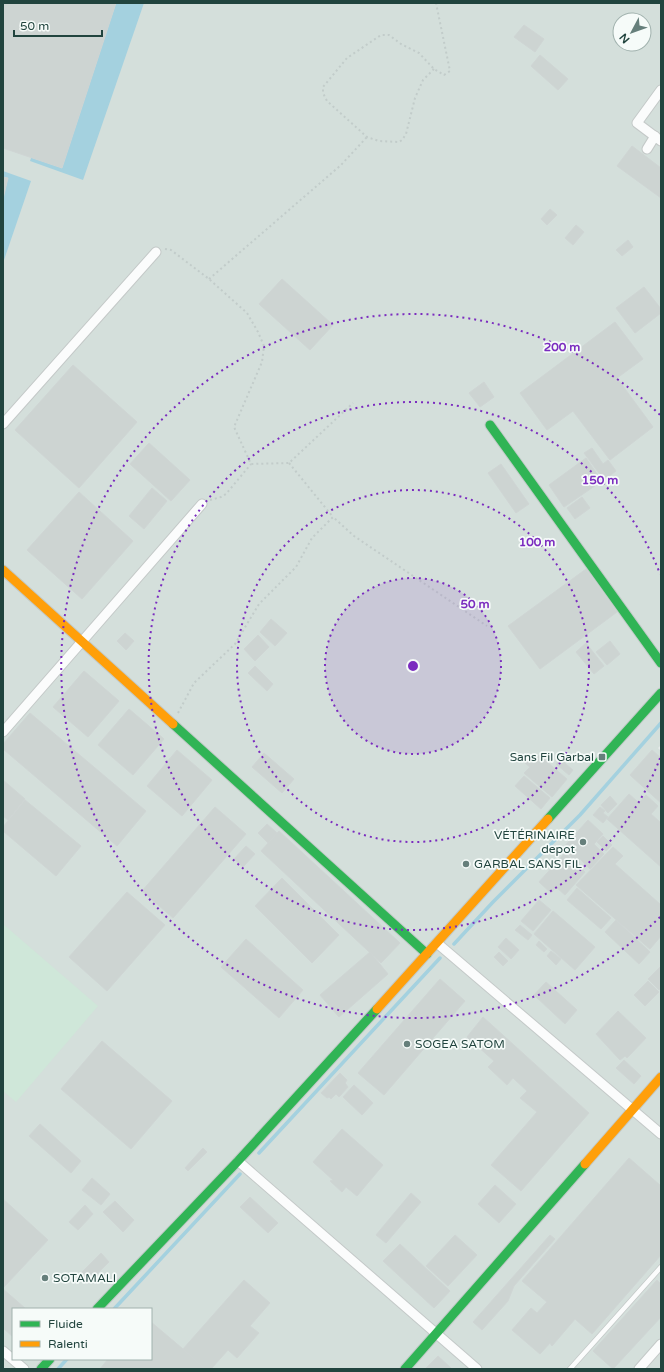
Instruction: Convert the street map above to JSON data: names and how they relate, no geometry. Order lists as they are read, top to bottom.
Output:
{
  "places": {
    "transit": ["Sans Fil Garbal"],
    "other": [
      "VÉTÉRINAIRE depot",
      "GARBAL SANS FIL",
      "SOGEA SATOM",
      "SOTAMALI"
    ]
  },
  "legend": ["Fluide", "Ralenti"],
  "scale_bar": "50 m",
  "north": "bottom left",
  "rings": [
    "200 m",
    "150 m",
    "100 m",
    "50 m"
  ]
}
